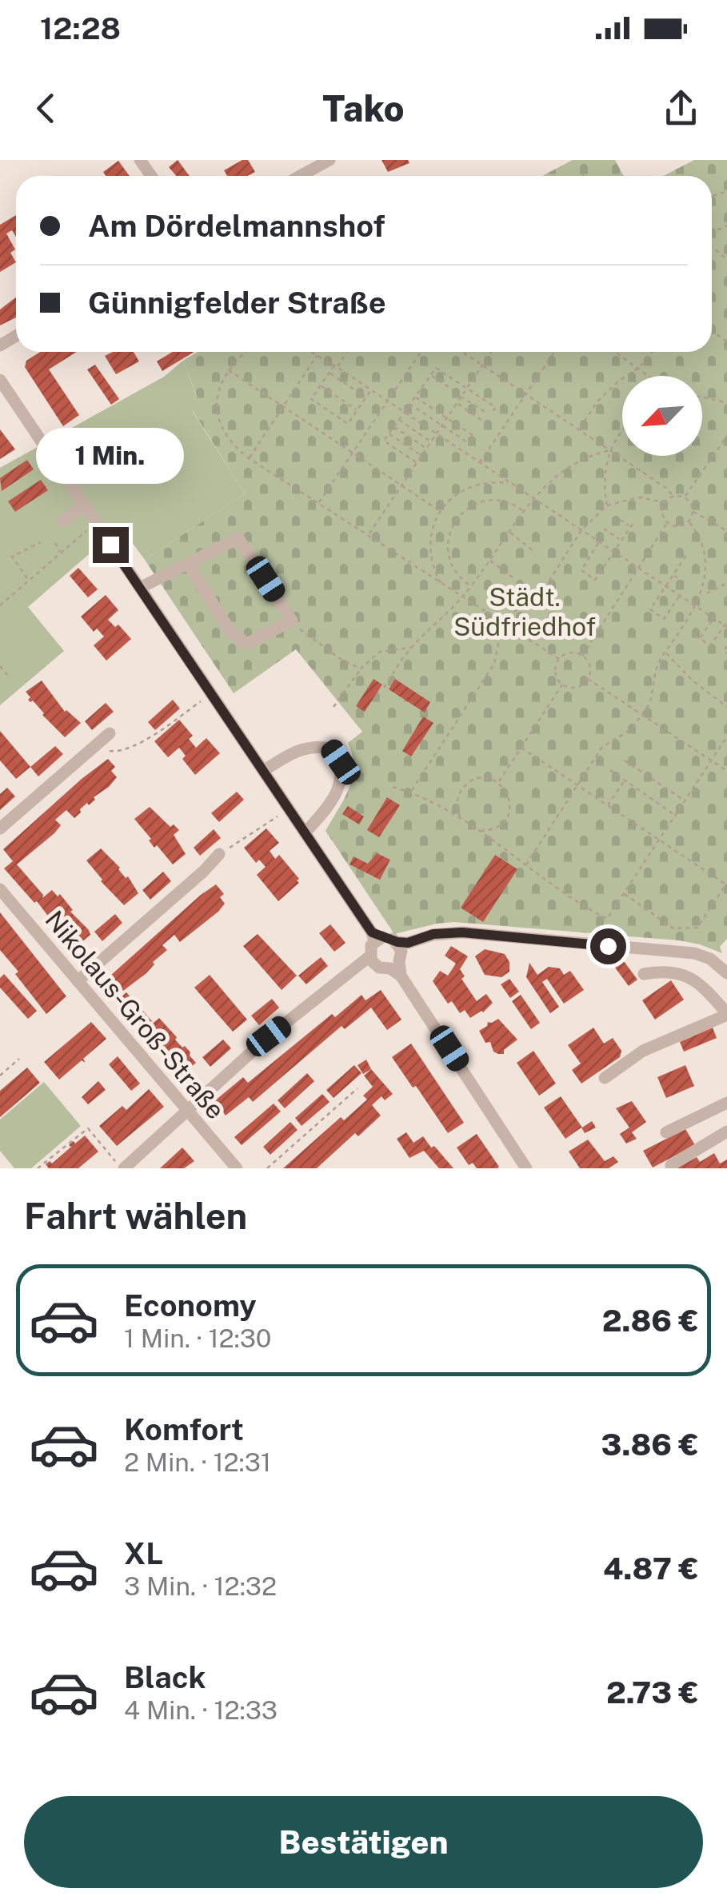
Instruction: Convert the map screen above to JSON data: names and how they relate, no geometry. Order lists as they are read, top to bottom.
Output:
{
  "streets": {
    "street": ["Nikolaus-Groß-Straße"]
  },
  "parks": ["Städt. Südfriedhof"],
  "north": "bottom left",
  "page": {
    "status": "12:28",
    "header": "Tako",
    "banner": ["Am Dördelmannshof", "Günnigfelder Straße"],
    "bubble": "1 Min.",
    "heading": "Fahrt wählen",
    "list": [
      {
        "name": "Economy",
        "note": "1 Min. · 12:30",
        "value": "2.86 €"
      },
      {
        "name": "Komfort",
        "note": "2 Min. · 12:31",
        "value": "3.86 €"
      },
      {
        "name": "XL",
        "note": "3 Min. · 12:32",
        "value": "4.87 €"
      },
      {
        "name": "Black",
        "note": "4 Min. · 12:33",
        "value": "2.73 €"
      }
    ],
    "buttons": "Bestätigen"
  }
}
